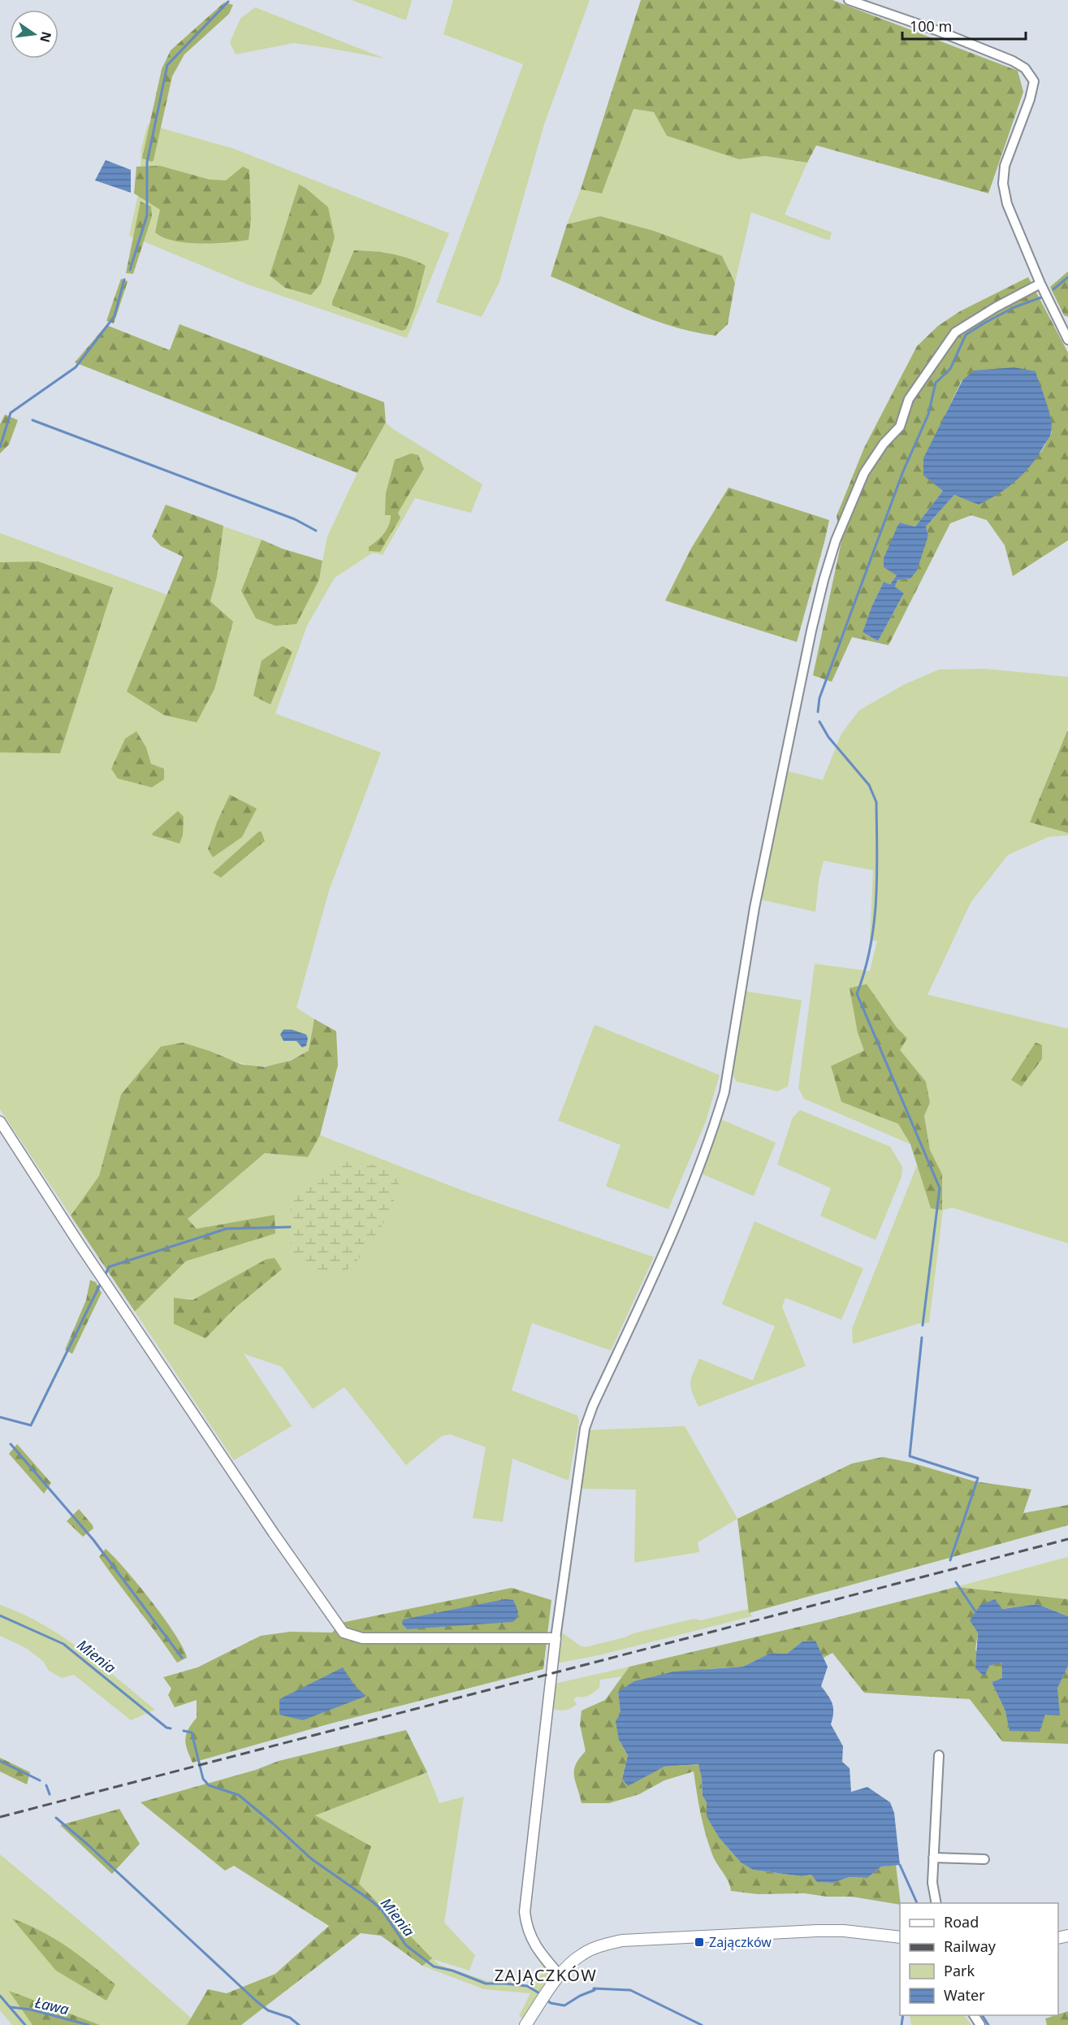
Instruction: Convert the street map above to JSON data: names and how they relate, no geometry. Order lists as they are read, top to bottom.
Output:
{
  "districts": ["ZAJĄCZKÓW"],
  "water": ["Mienia", "Ława"],
  "places": {
    "transit": ["Zajączków"]
  },
  "legend": [
    "Road",
    "Railway",
    "Park",
    "Water"
  ],
  "scale_bar": "100 m",
  "north": "right"
}
